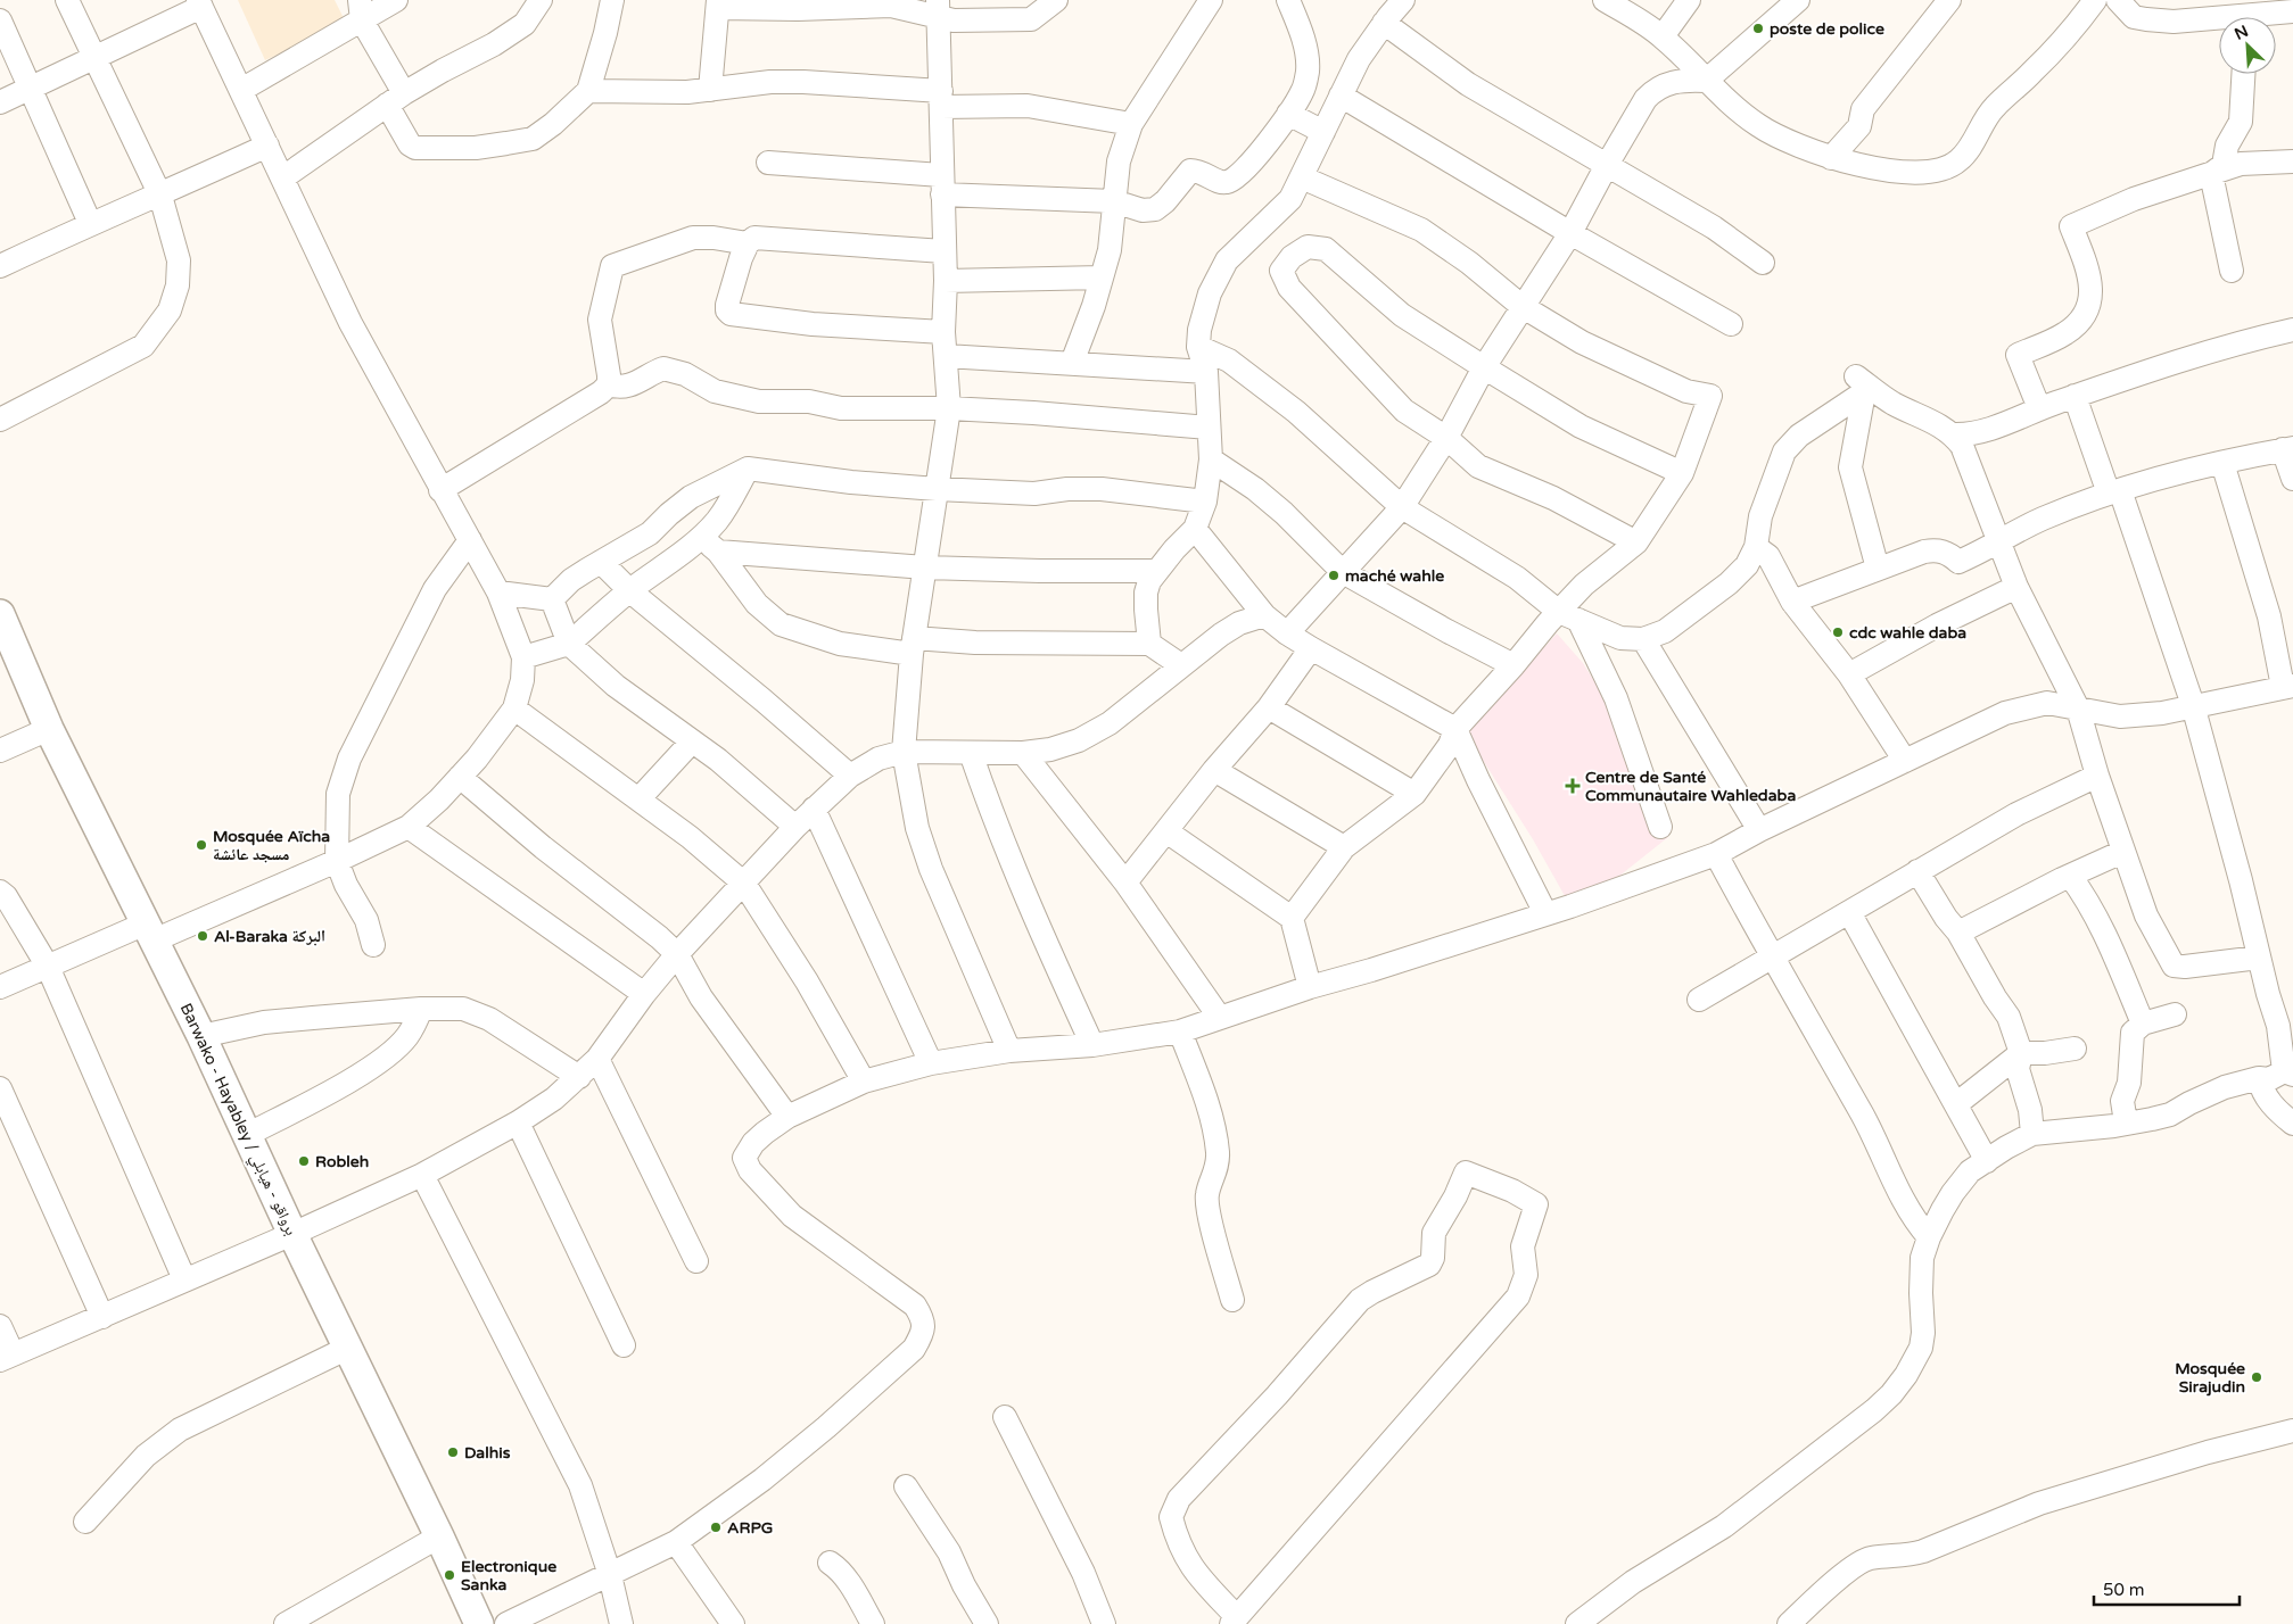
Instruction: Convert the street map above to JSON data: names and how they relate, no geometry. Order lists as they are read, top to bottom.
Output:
{
  "streets": {
    "main road": ["Barwako - Hayabley / برواقو - هيابلي"]
  },
  "places": {
    "other": [
      "poste de police",
      "maché wahle",
      "cdc wahle daba",
      "Mosquée Aïcha مسجد عائشة",
      "Al-Baraka البركة",
      "Robleh",
      "Mosquée Sirajudin",
      "Dalhis",
      "ARPG",
      "Electronique Sanka"
    ],
    "health": ["Centre de Santé Communautaire Wahledaba"]
  },
  "scale_bar": "50 m",
  "north": "top left"
}
